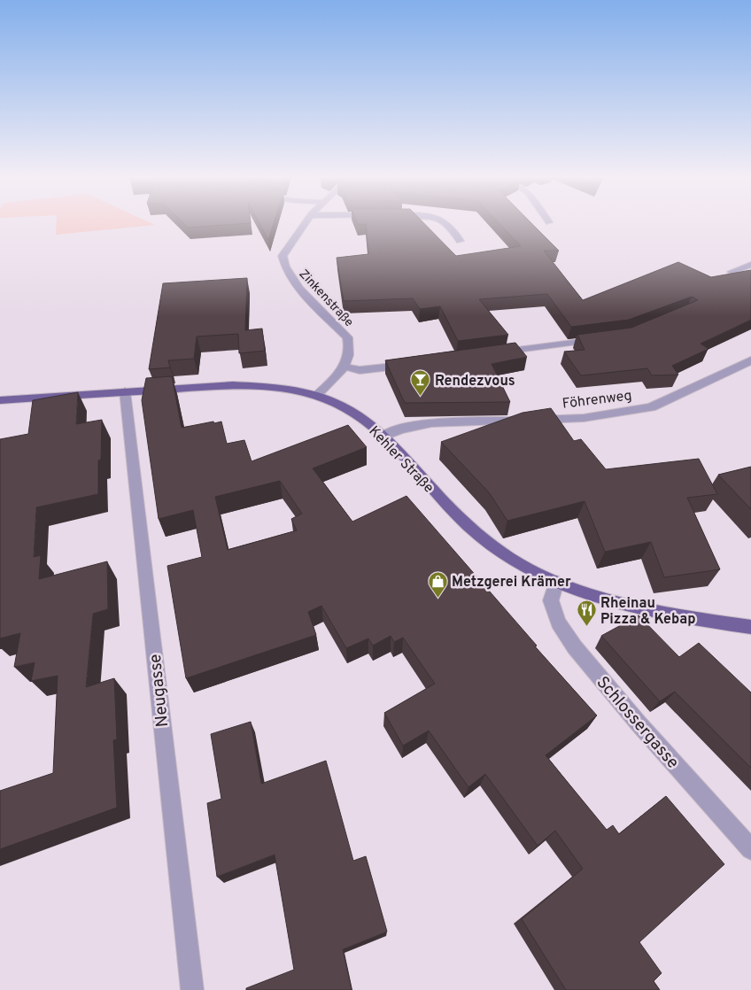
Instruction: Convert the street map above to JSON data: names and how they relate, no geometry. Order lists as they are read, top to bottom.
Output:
{
  "streets": {
    "main road": ["Kehler Straße"],
    "street": [
      "Zinkenstraße",
      "Föhrenweg",
      "Neugasse",
      "Schlossergasse"
    ]
  },
  "crossings": [
    ["Föhrenweg", "Kehler Straße"],
    ["Kehler Straße", "Neugasse"],
    ["Kehler Straße", "Schlossergasse"]
  ],
  "places": {
    "bar": ["Rendezvous"],
    "shop": ["Metzgerei Krämer"],
    "restaurant": ["Rheinau Pizza & Kebap"]
  }
}
